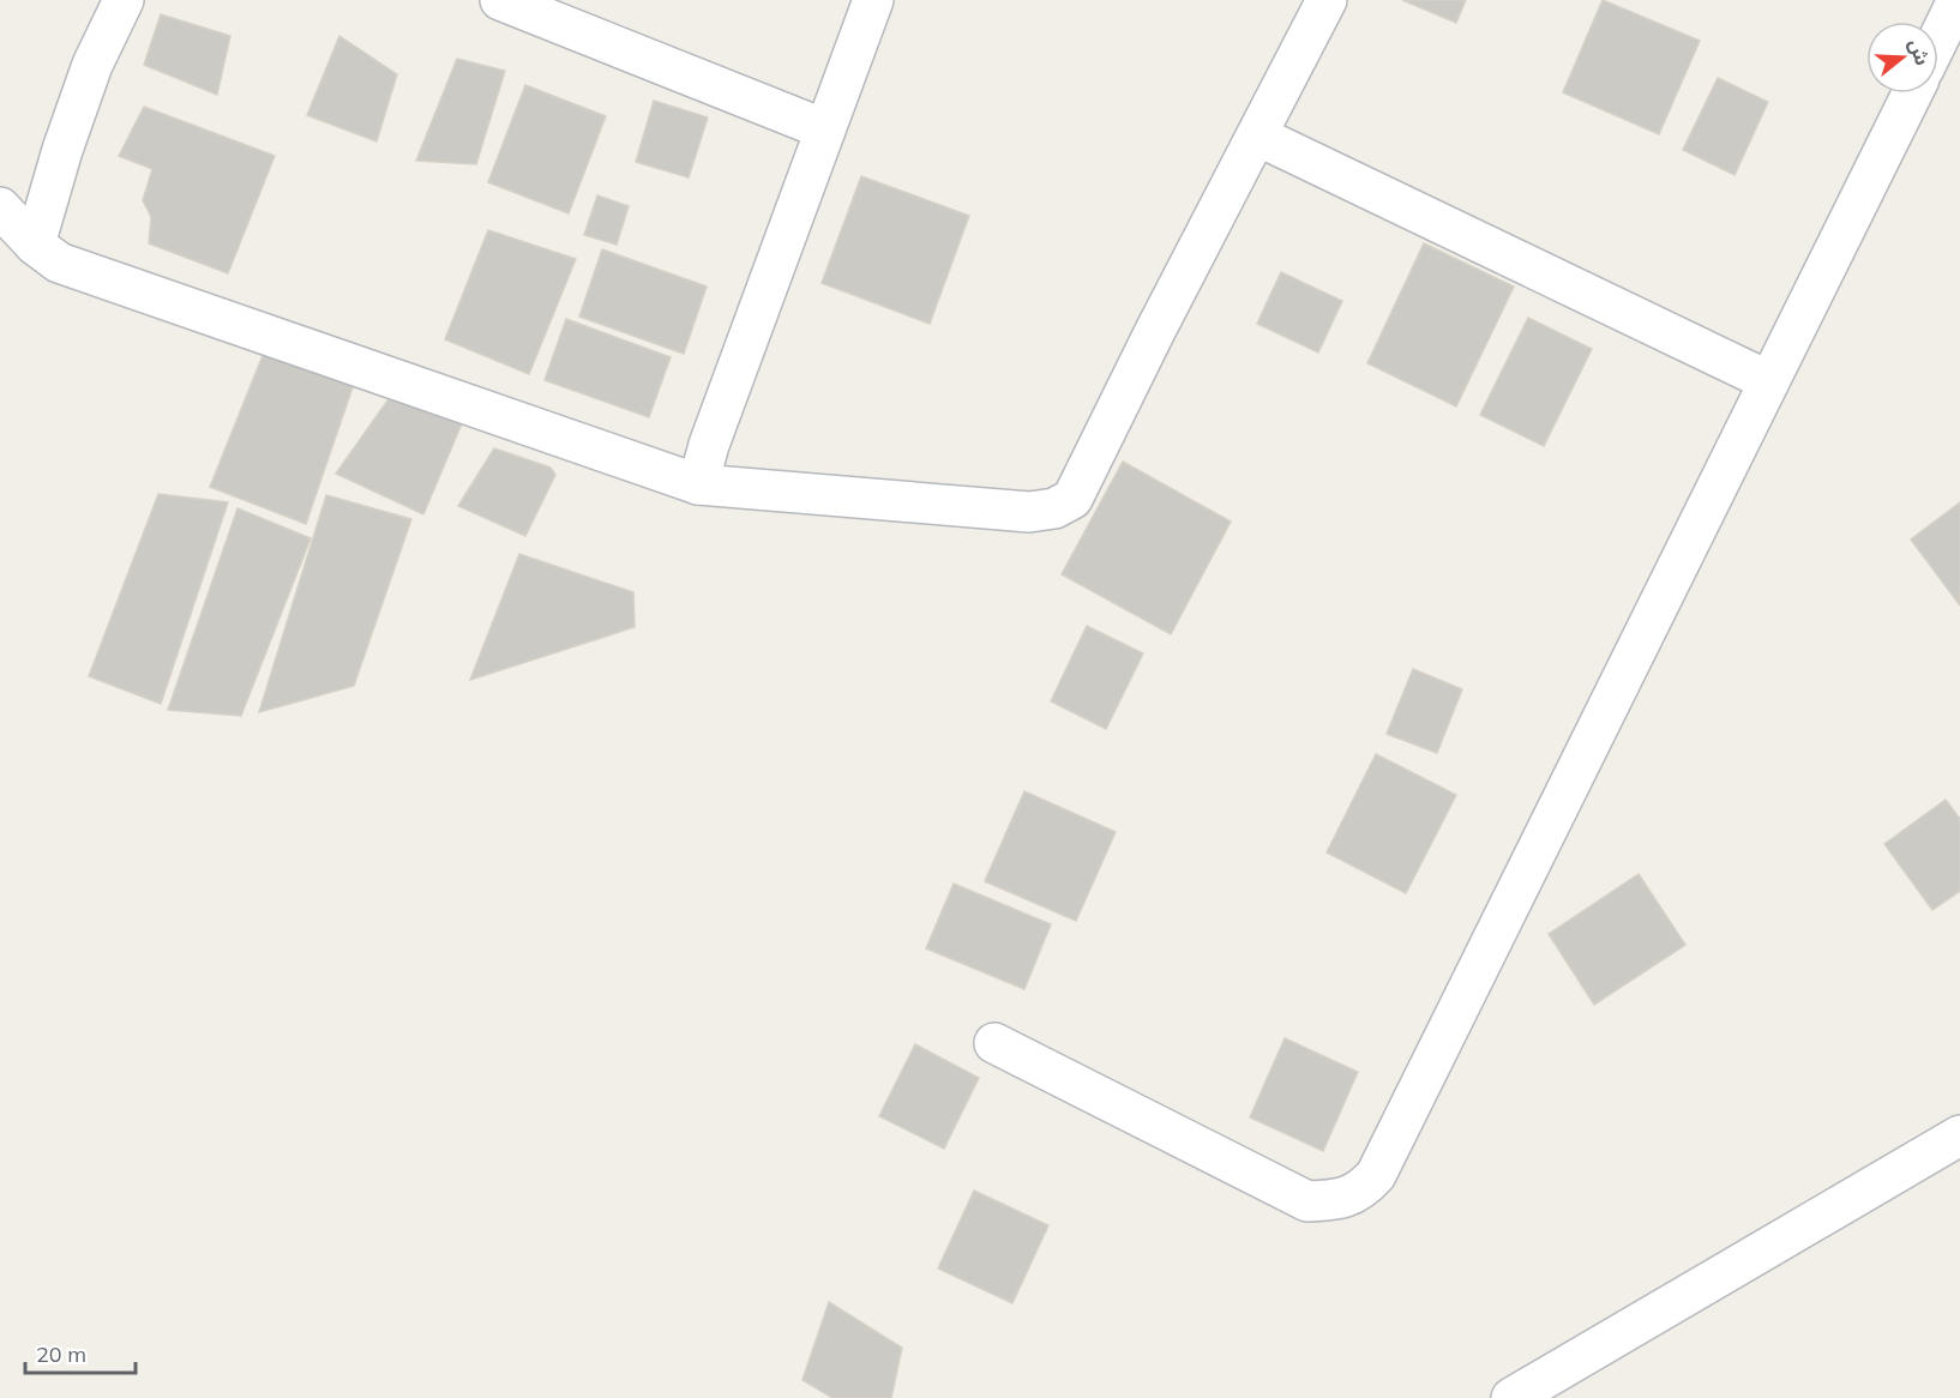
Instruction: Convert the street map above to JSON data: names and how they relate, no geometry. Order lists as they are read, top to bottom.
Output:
{
  "scale_bar": "20 m",
  "north": "right"
}
